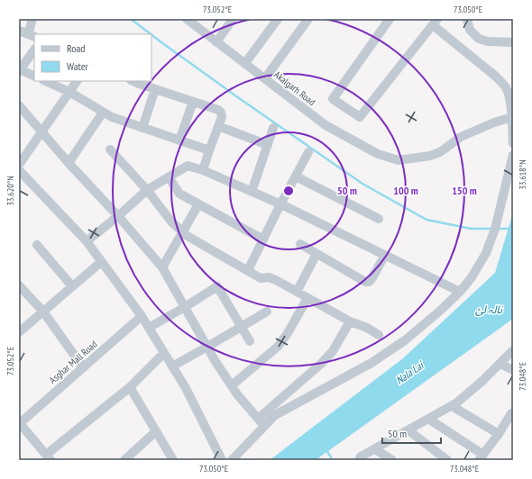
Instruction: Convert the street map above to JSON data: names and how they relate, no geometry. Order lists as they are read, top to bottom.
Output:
{
  "streets": {
    "street": ["Akalgarh Road", "Asghar Mall Road"]
  },
  "water": ["نالہ لئ", "Nala Lai"],
  "legend": ["Road", "Water"],
  "scale_bar": "50 m",
  "coordinates": [
    "73.052°E",
    "73.050°E",
    "33.618°N",
    "33.620°N",
    "73.048°E"
  ],
  "rings": ["50 m", "100 m", "150 m"]
}
